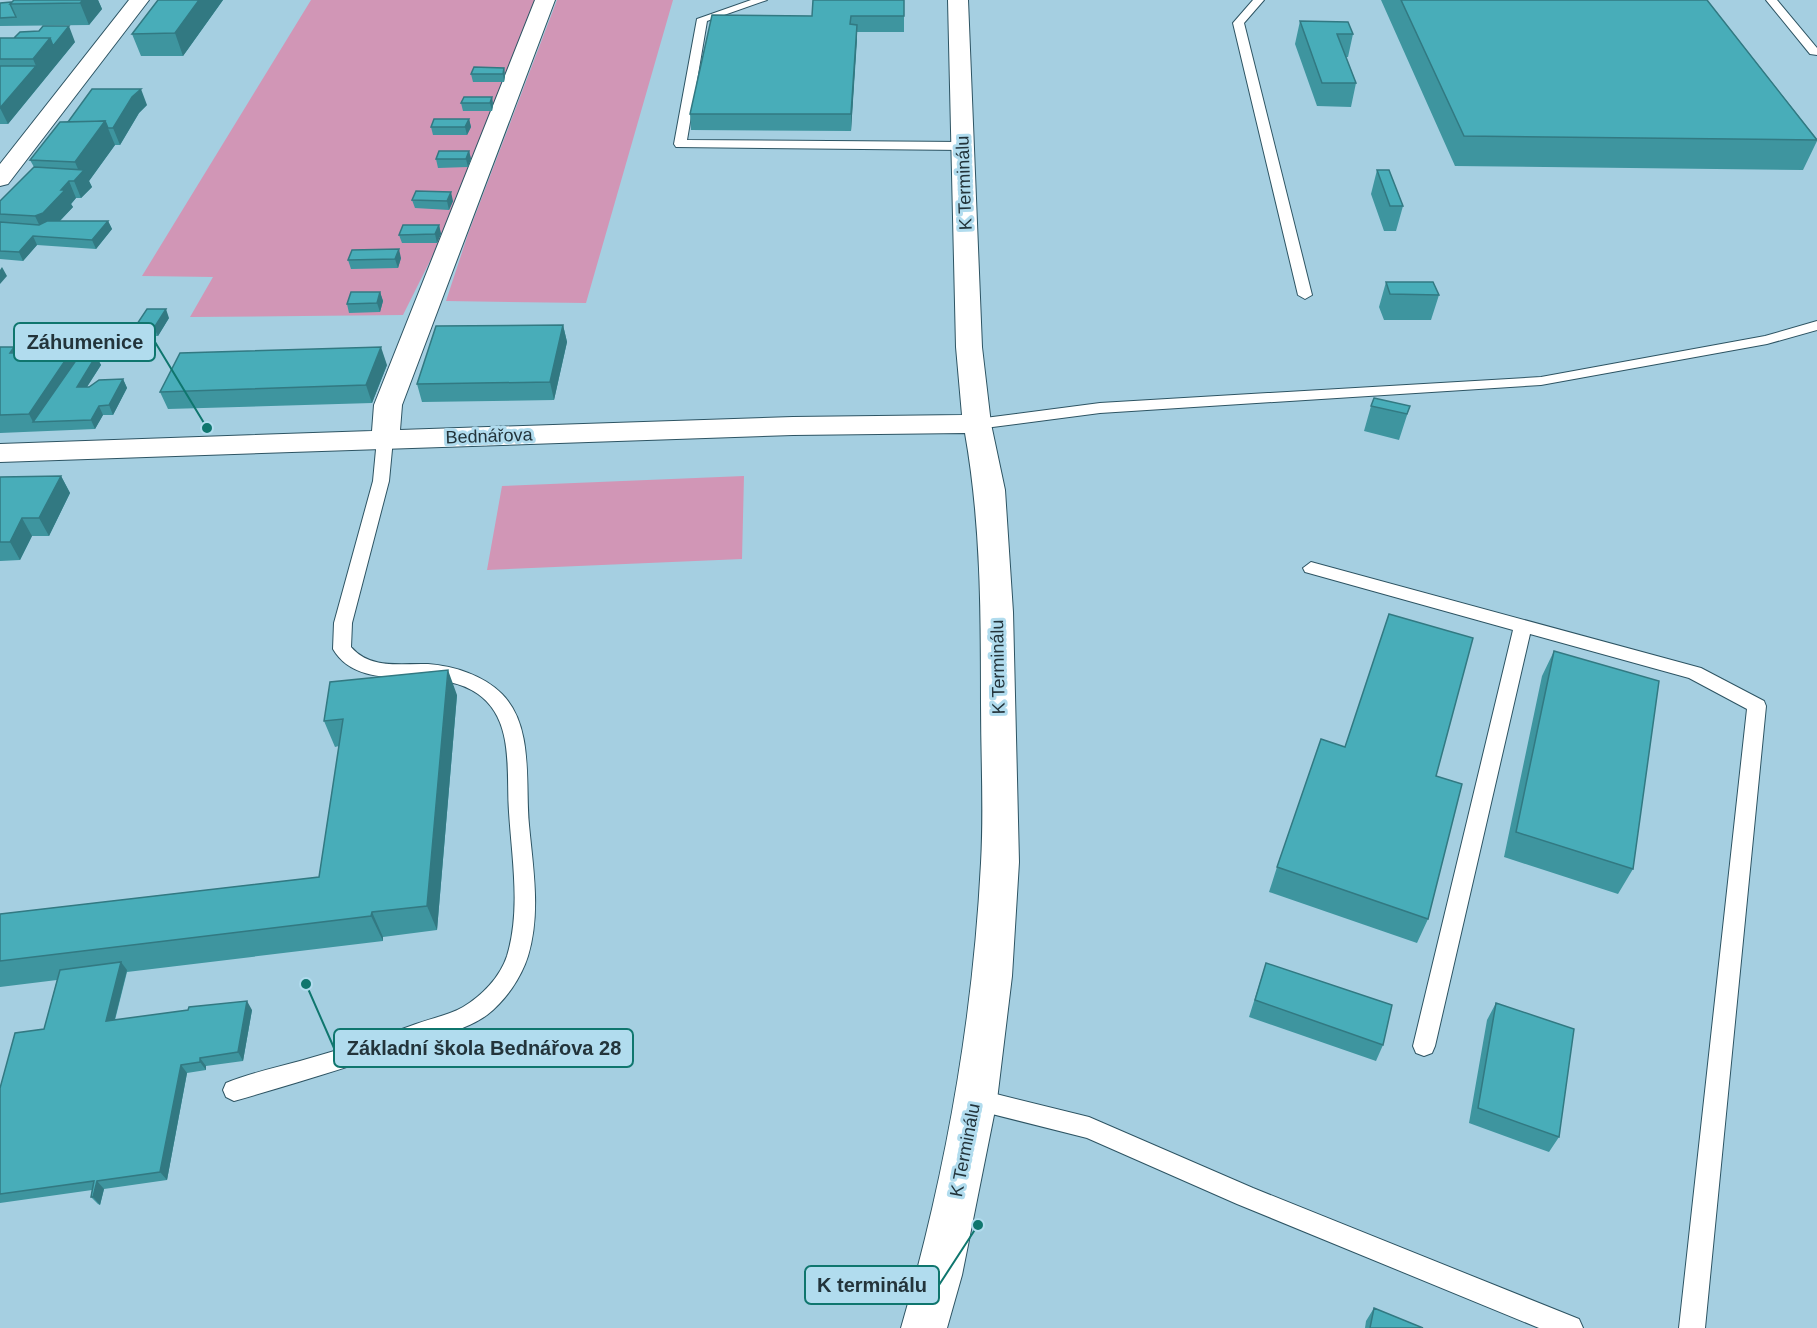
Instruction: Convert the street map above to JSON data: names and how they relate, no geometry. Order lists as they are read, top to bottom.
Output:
{
  "streets": {
    "street": ["K Terminálu", "Bednářova"]
  },
  "crossings": [
    ["K Terminálu", "Bednářova"]
  ],
  "places": ["Záhumenice", "Základní škola Bednářova 28", "K terminálu"]
}
